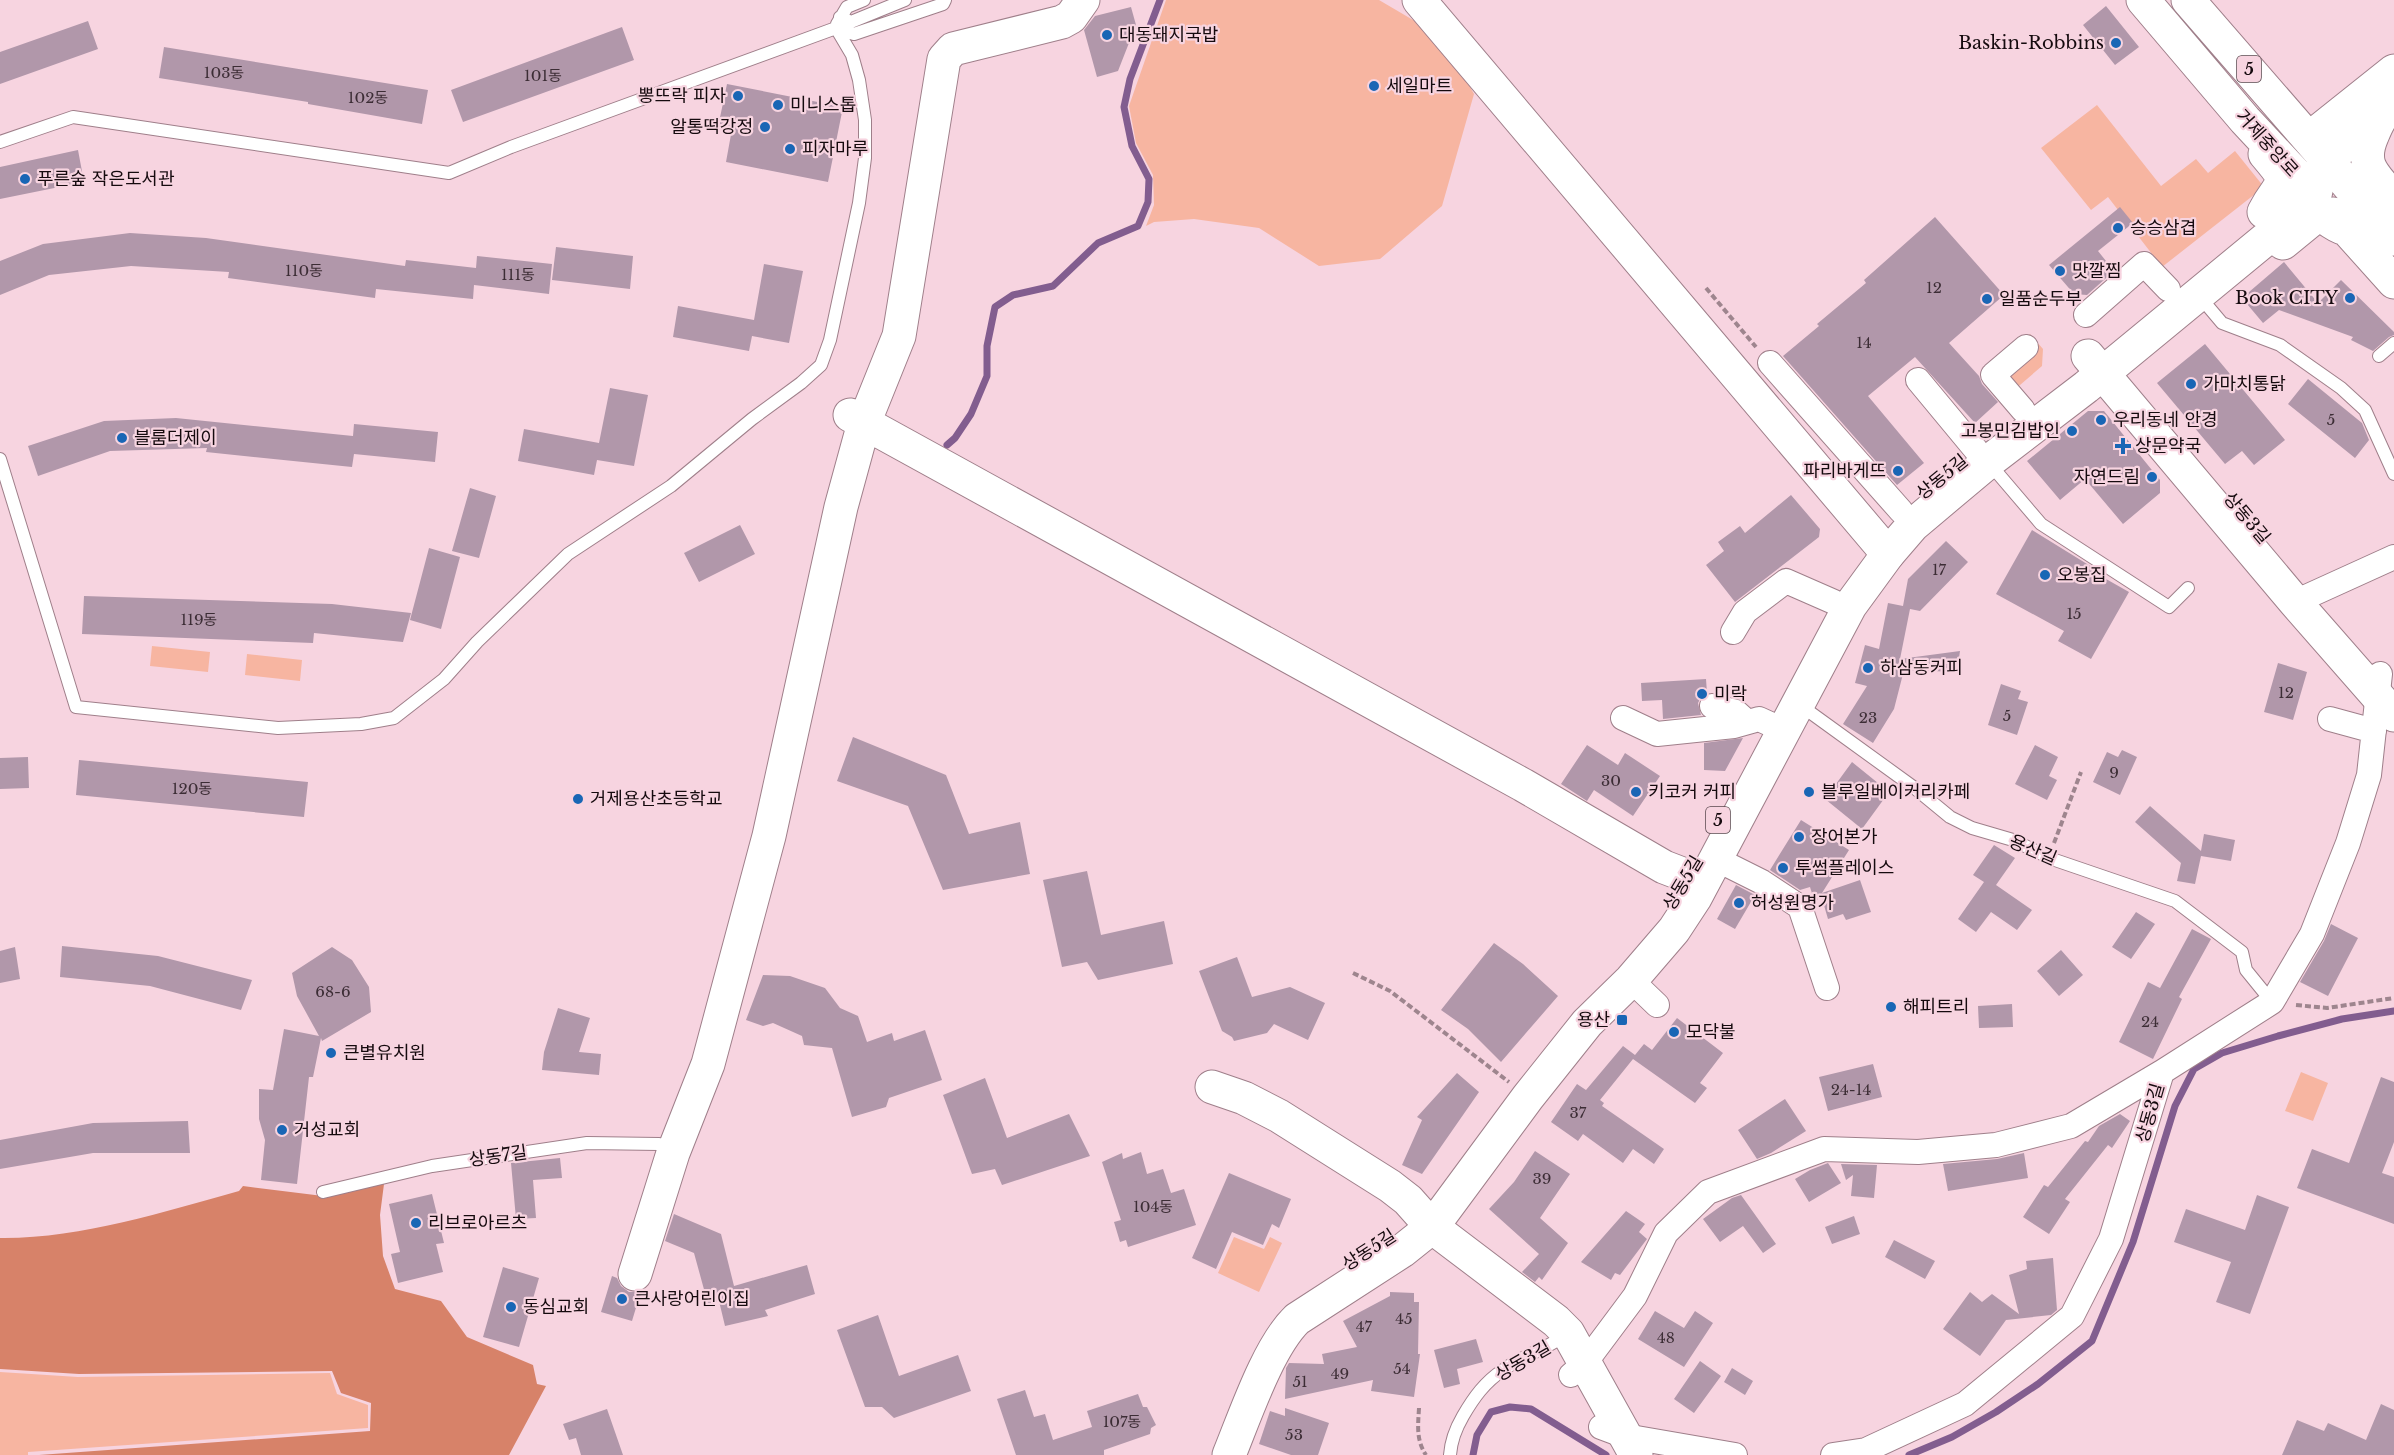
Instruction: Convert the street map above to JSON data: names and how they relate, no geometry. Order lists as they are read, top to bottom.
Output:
{
  "streets": {
    "street": [
      "5",
      "거제중앙로",
      "상동5길",
      "상동3길"
    ],
    "lane": ["용산길", "상동7길"]
  },
  "crossings": [
    ["상동5길", "상동3길"],
    ["상동5길", "용산길"],
    ["상동3길", "용산길"]
  ],
  "places": {
    "other": [
      "대동돼지국밥",
      "Baskin-Robbins",
      "세일마트",
      "뽕뜨락 피자",
      "미니스톱",
      "알통떡강정",
      "피자마루",
      "푸른숲 작은도서관",
      "승승삼겹",
      "맛깔찜",
      "Book CITY",
      "일품순두부",
      "가마치통닭",
      "우리동네 안경",
      "고봉민김밥인",
      "블룸더제이",
      "파리바게뜨",
      "자연드림",
      "오봉집",
      "하삼동커피",
      "미락",
      "키코커 커피",
      "블루일베이커리카페",
      "거제용산초등학교",
      "장어본가",
      "투썸플레이스",
      "허성원명가",
      "해피트리",
      "모닥불",
      "큰별유치원",
      "거성교회",
      "리브로아르츠",
      "큰사랑어린이집",
      "동심교회"
    ],
    "health": ["상문약국"],
    "transit": ["용산"]
  },
  "house_numbers": [
    "103동",
    "101동",
    "102동",
    "110동",
    "111동",
    "12",
    "14",
    "5",
    "17",
    "15",
    "119동",
    "12",
    "5",
    "23",
    "9",
    "30",
    "120동",
    "68-6",
    "24",
    "24-14",
    "37",
    "39",
    "104동",
    "45",
    "47",
    "48",
    "54",
    "49",
    "51",
    "107동",
    "53"
  ]
}
